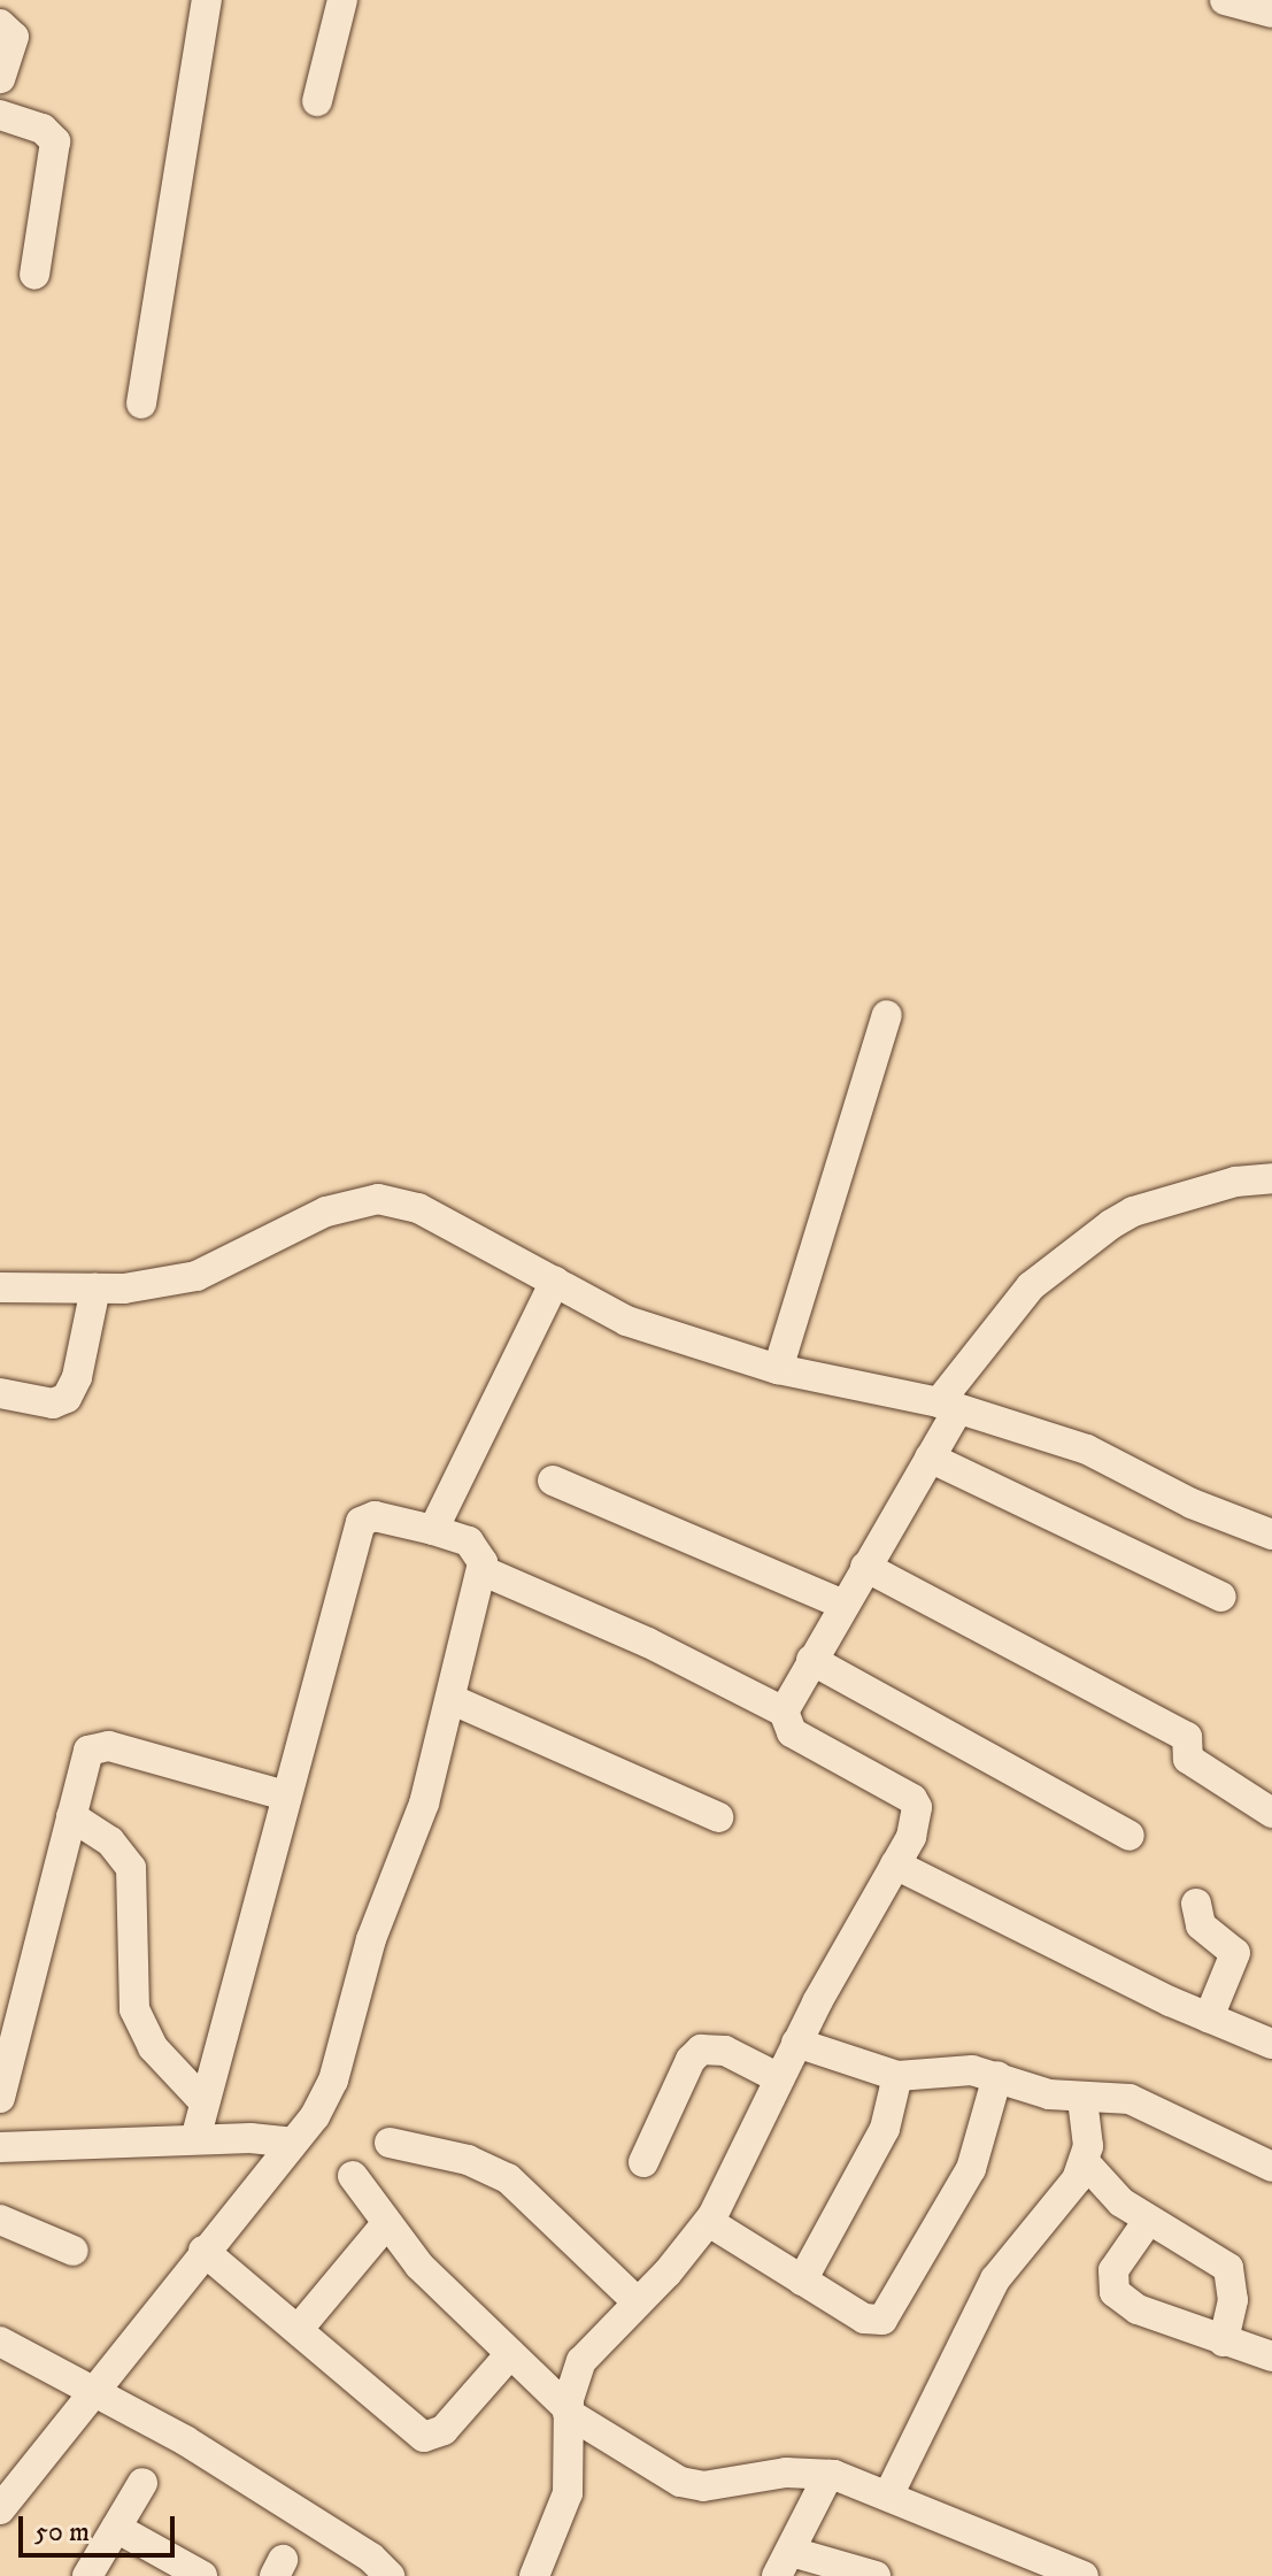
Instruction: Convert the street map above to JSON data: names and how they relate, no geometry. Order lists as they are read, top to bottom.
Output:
{
  "scale_bar": "50 m"
}
